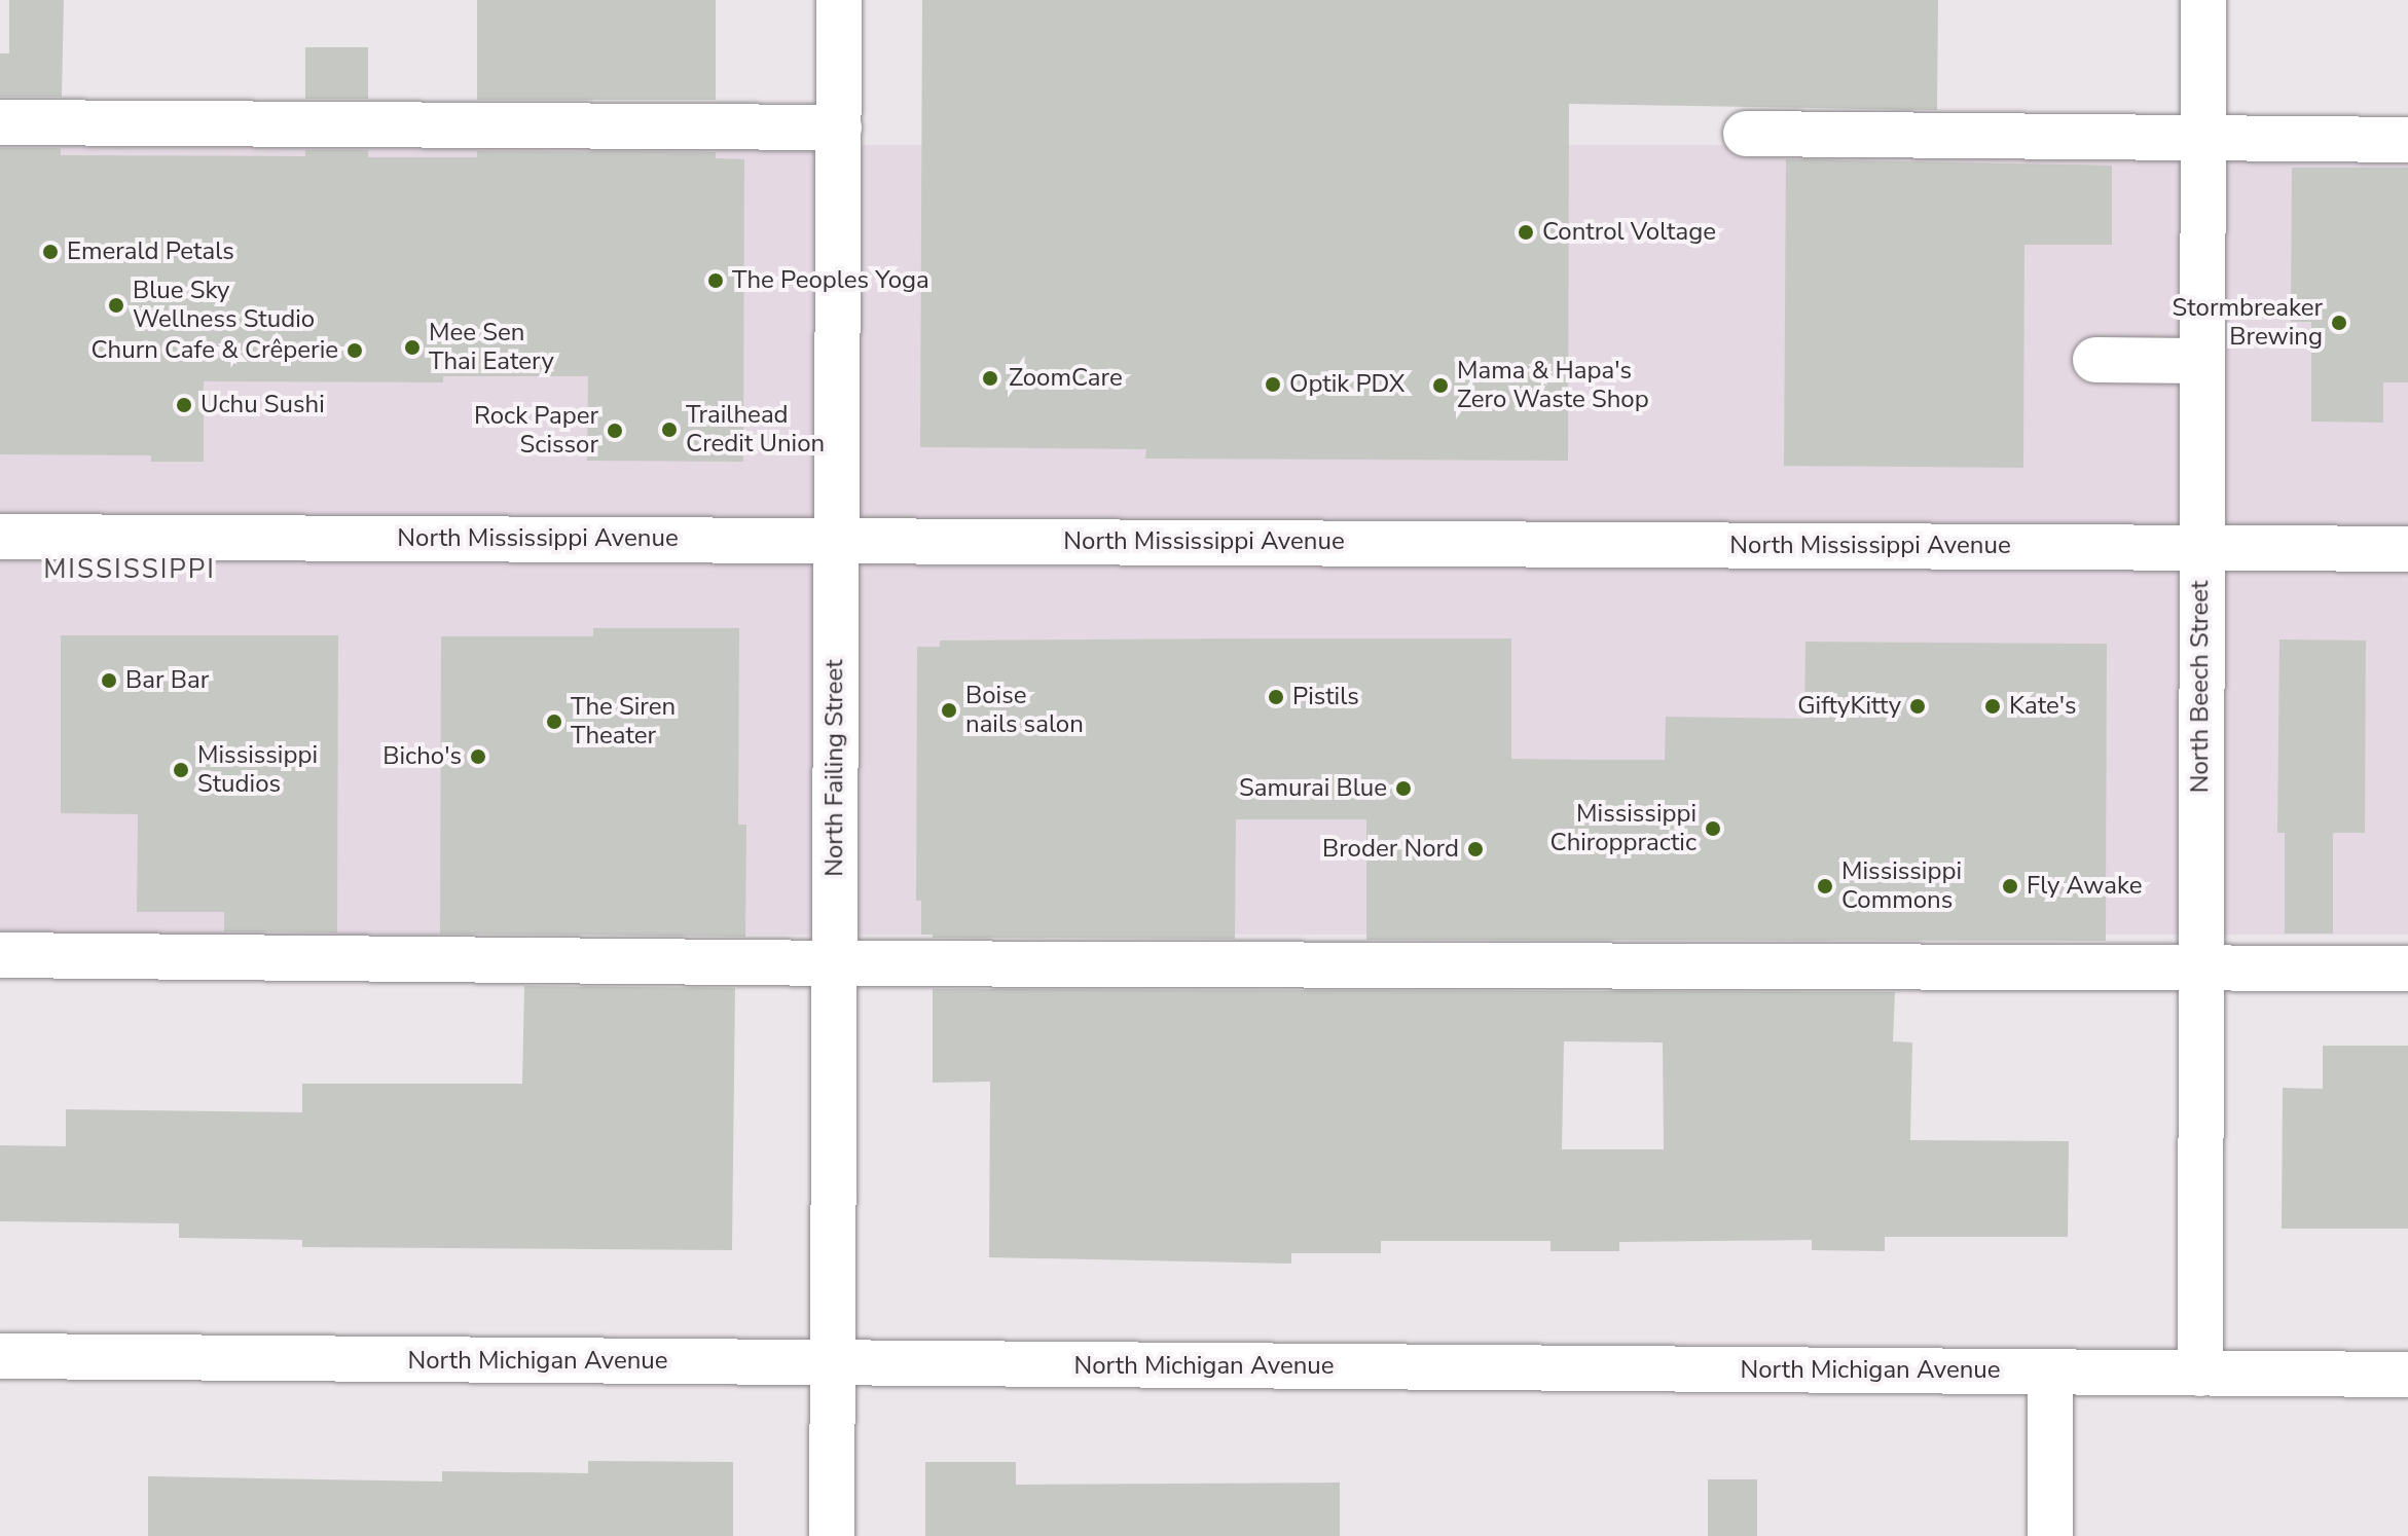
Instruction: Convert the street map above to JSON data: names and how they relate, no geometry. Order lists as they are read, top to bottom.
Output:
{
  "streets": {
    "street": [
      "North Mississippi Avenue",
      "North Beech Street",
      "North Failing Street",
      "North Michigan Avenue"
    ]
  },
  "crossings": [
    ["North Mississippi Avenue", "North Beech Street"],
    ["North Mississippi Avenue", "North Failing Street"],
    ["North Beech Street", "North Michigan Avenue"],
    ["North Failing Street", "North Michigan Avenue"]
  ],
  "districts": ["MISSISSIPPI"],
  "places": [
    "Control Voltage",
    "Emerald Petals",
    "The Peoples Yoga",
    "Blue Sky Wellness Studio",
    "Stormbreaker Brewing",
    "Mee Sen Thai Eatery",
    "Churn Cafe & Crêperie",
    "ZoomCare",
    "Optik PDX",
    "Mama & Hapa's Zero Waste Shop",
    "Uchu Sushi",
    "Trailhead Credit Union",
    "Rock Paper Scissor",
    "Bar Bar",
    "Pistils",
    "GiftyKitty",
    "Kate's",
    "Boise nails salon",
    "The Siren Theater",
    "Bicho's",
    "Mississippi Studios",
    "Samurai Blue",
    "Mississippi Chiroppractic",
    "Broder Nord",
    "Mississippi Commons",
    "Fly Awake"
  ]
}
